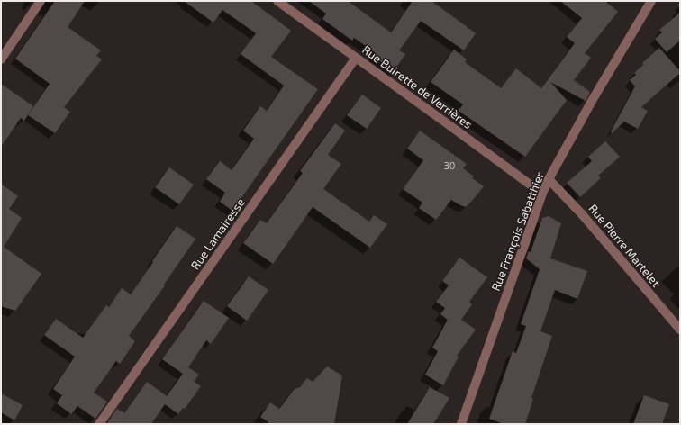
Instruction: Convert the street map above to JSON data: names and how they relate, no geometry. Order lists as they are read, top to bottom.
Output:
{
  "streets": {
    "street": [
      "Rue Buirette de Verrières",
      "Rue François Sabatthier",
      "Rue Lamairesse",
      "Rue Pierre Martelet"
    ]
  },
  "crossings": [
    ["Rue Buirette de Verrières", "Rue François Sabatthier"],
    ["Rue Buirette de Verrières", "Rue Lamairesse"],
    ["Rue François Sabatthier", "Rue Pierre Martelet"]
  ],
  "house_numbers": ["30"]
}
